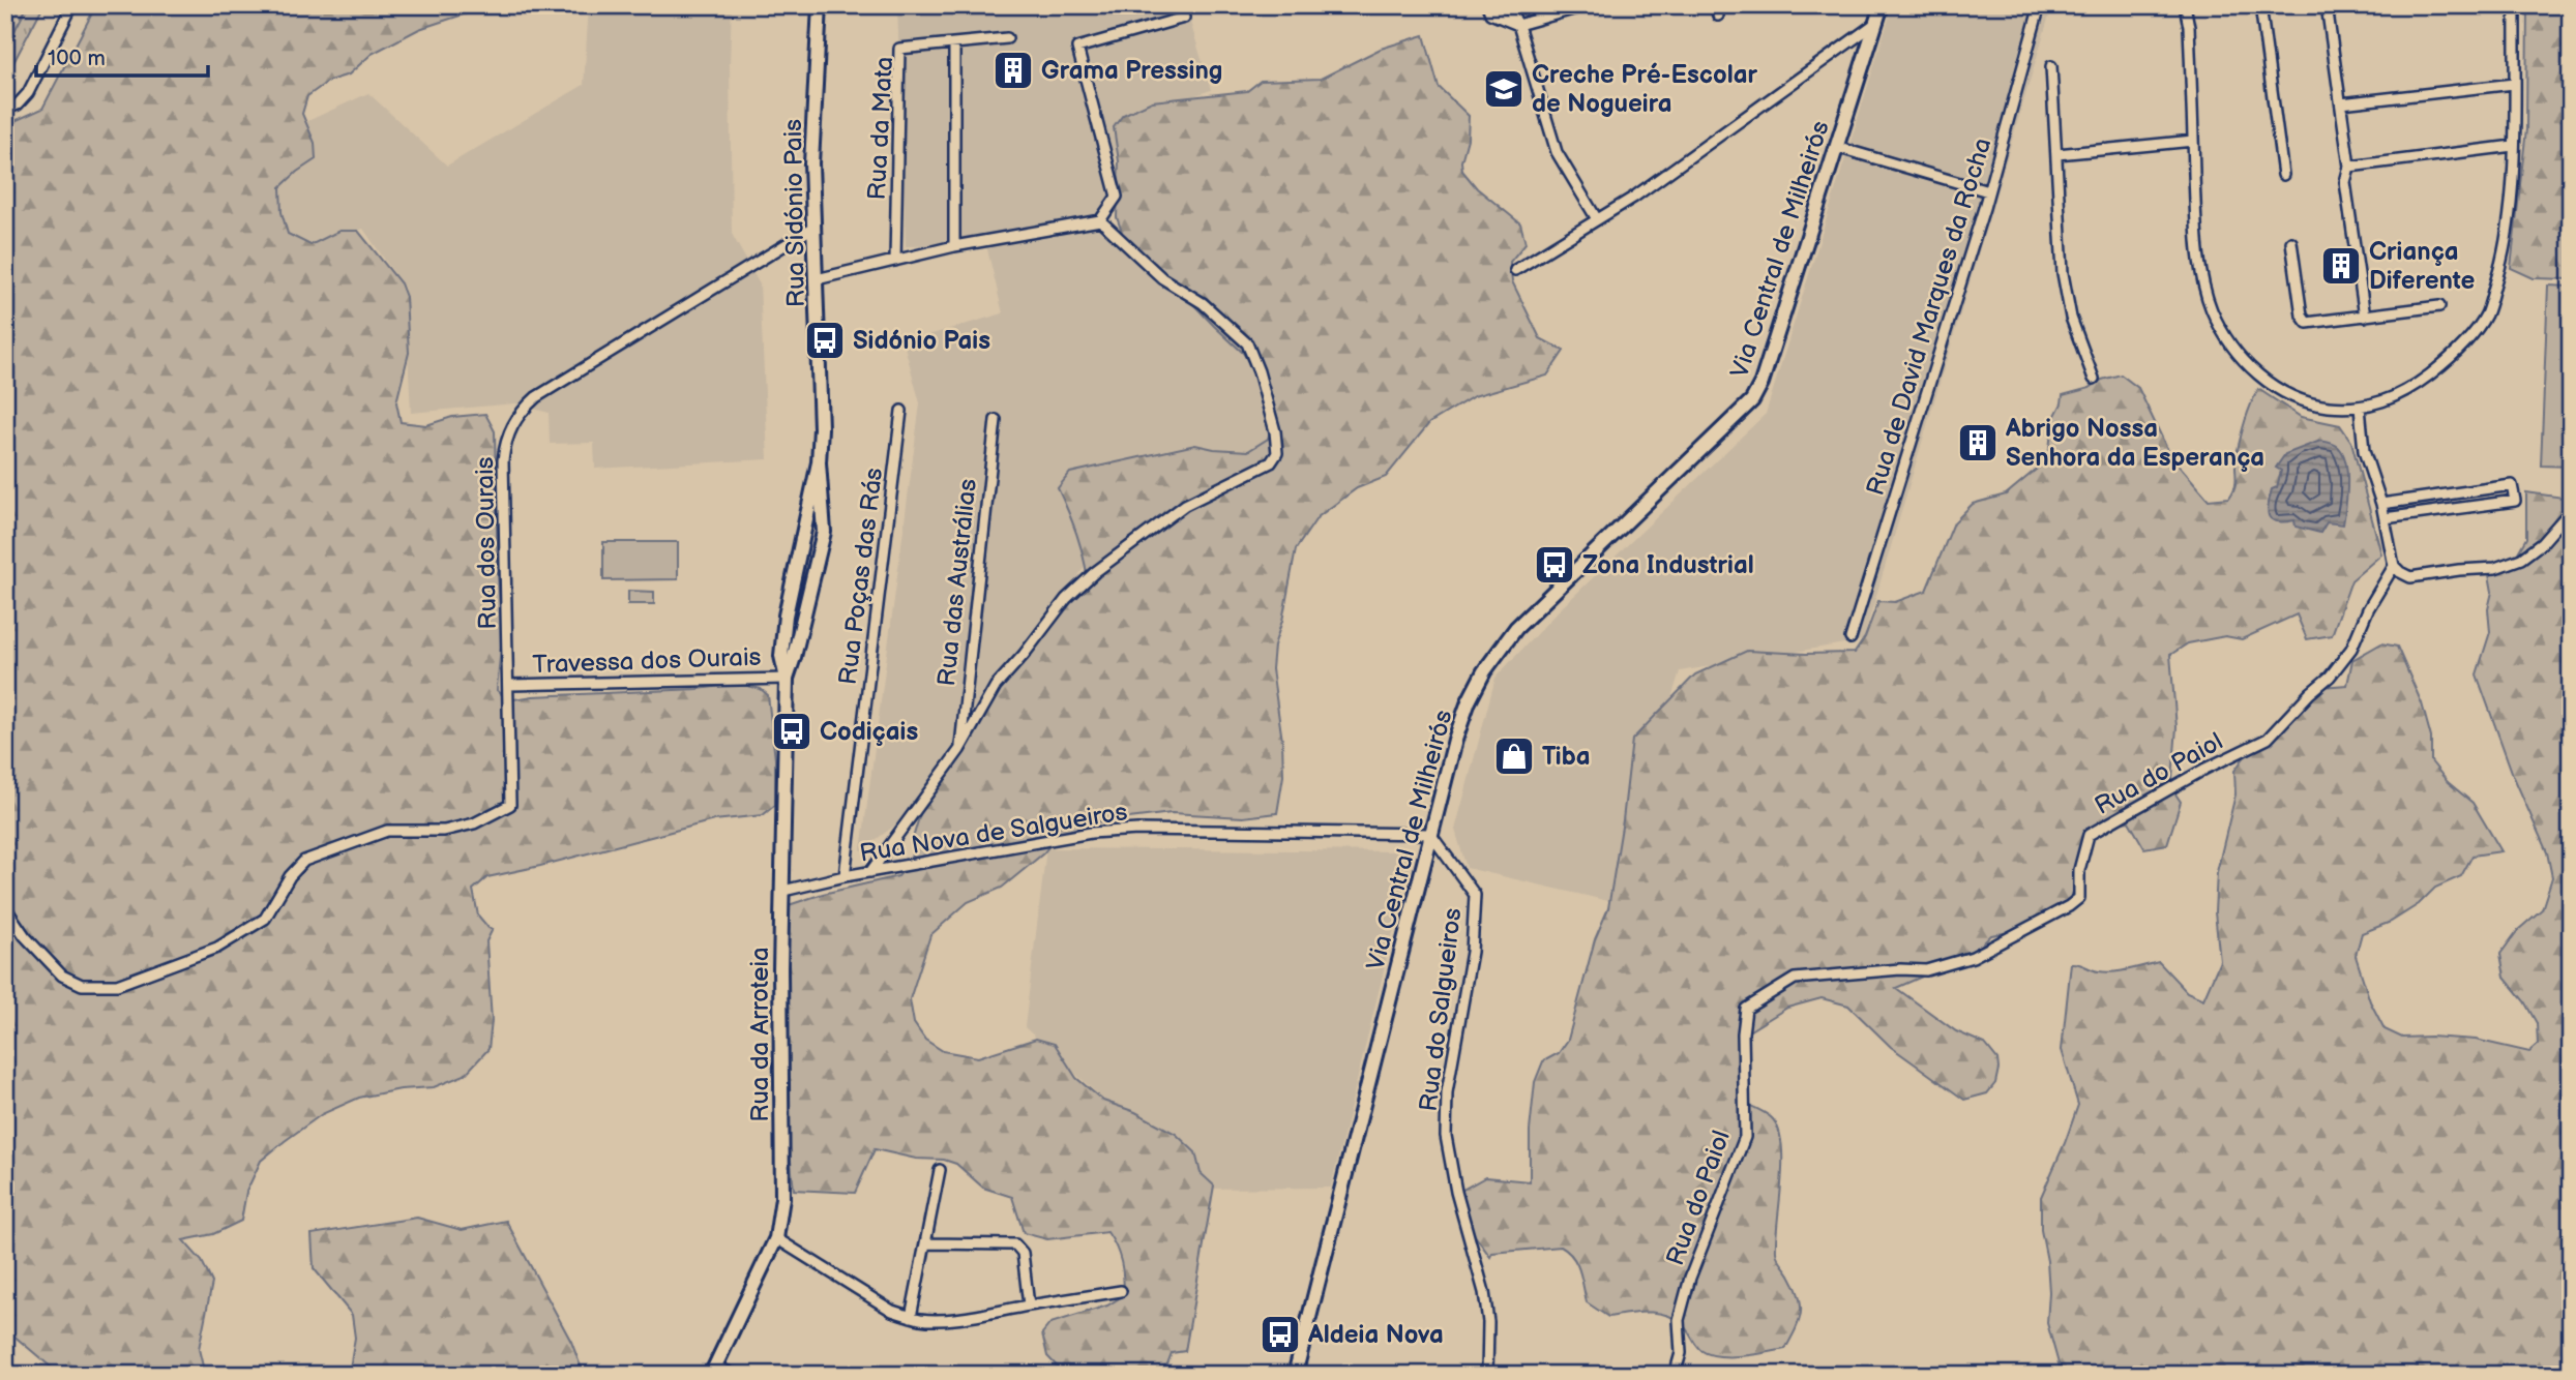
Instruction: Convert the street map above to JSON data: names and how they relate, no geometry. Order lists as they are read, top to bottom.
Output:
{
  "streets": {
    "street": [
      "Rua da Mata",
      "Rua Sidónio Pais",
      "Via Central de Milheirós",
      "Rua de David Marques da Rocha",
      "Rua dos Ourais",
      "Rua Poças das Rás",
      "Rua das Austrálias",
      "Travessa dos Ourais",
      "Rua do Paiol",
      "Rua Nova de Salgueiros",
      "Rua do Salgueiros",
      "Rua da Arroteia"
    ]
  },
  "crossings": [
    ["Rua Sidónio Pais", "Rua dos Ourais"],
    ["Rua Sidónio Pais", "Rua da Arroteia"],
    ["Via Central de Milheirós", "Rua Nova de Salgueiros"],
    ["Via Central de Milheirós", "Rua do Salgueiros"],
    ["Rua dos Ourais", "Travessa dos Ourais"],
    ["Rua Poças das Rás", "Rua Nova de Salgueiros"],
    ["Travessa dos Ourais", "Rua da Arroteia"],
    ["Rua Nova de Salgueiros", "Rua do Salgueiros"],
    ["Rua Nova de Salgueiros", "Rua da Arroteia"]
  ],
  "places": {
    "building": ["Grama Pressing", "Criança Diferente", "Abrigo Nossa Senhora da Esperança"],
    "school or university": ["Creche Pré-Escolar de Nogueira"],
    "bus stop": [
      "Sidónio Pais",
      "Zona Industrial",
      "Codiçais",
      "Aldeia Nova"
    ],
    "shop": ["Tiba"]
  },
  "scale_bar": "100 m"
}
